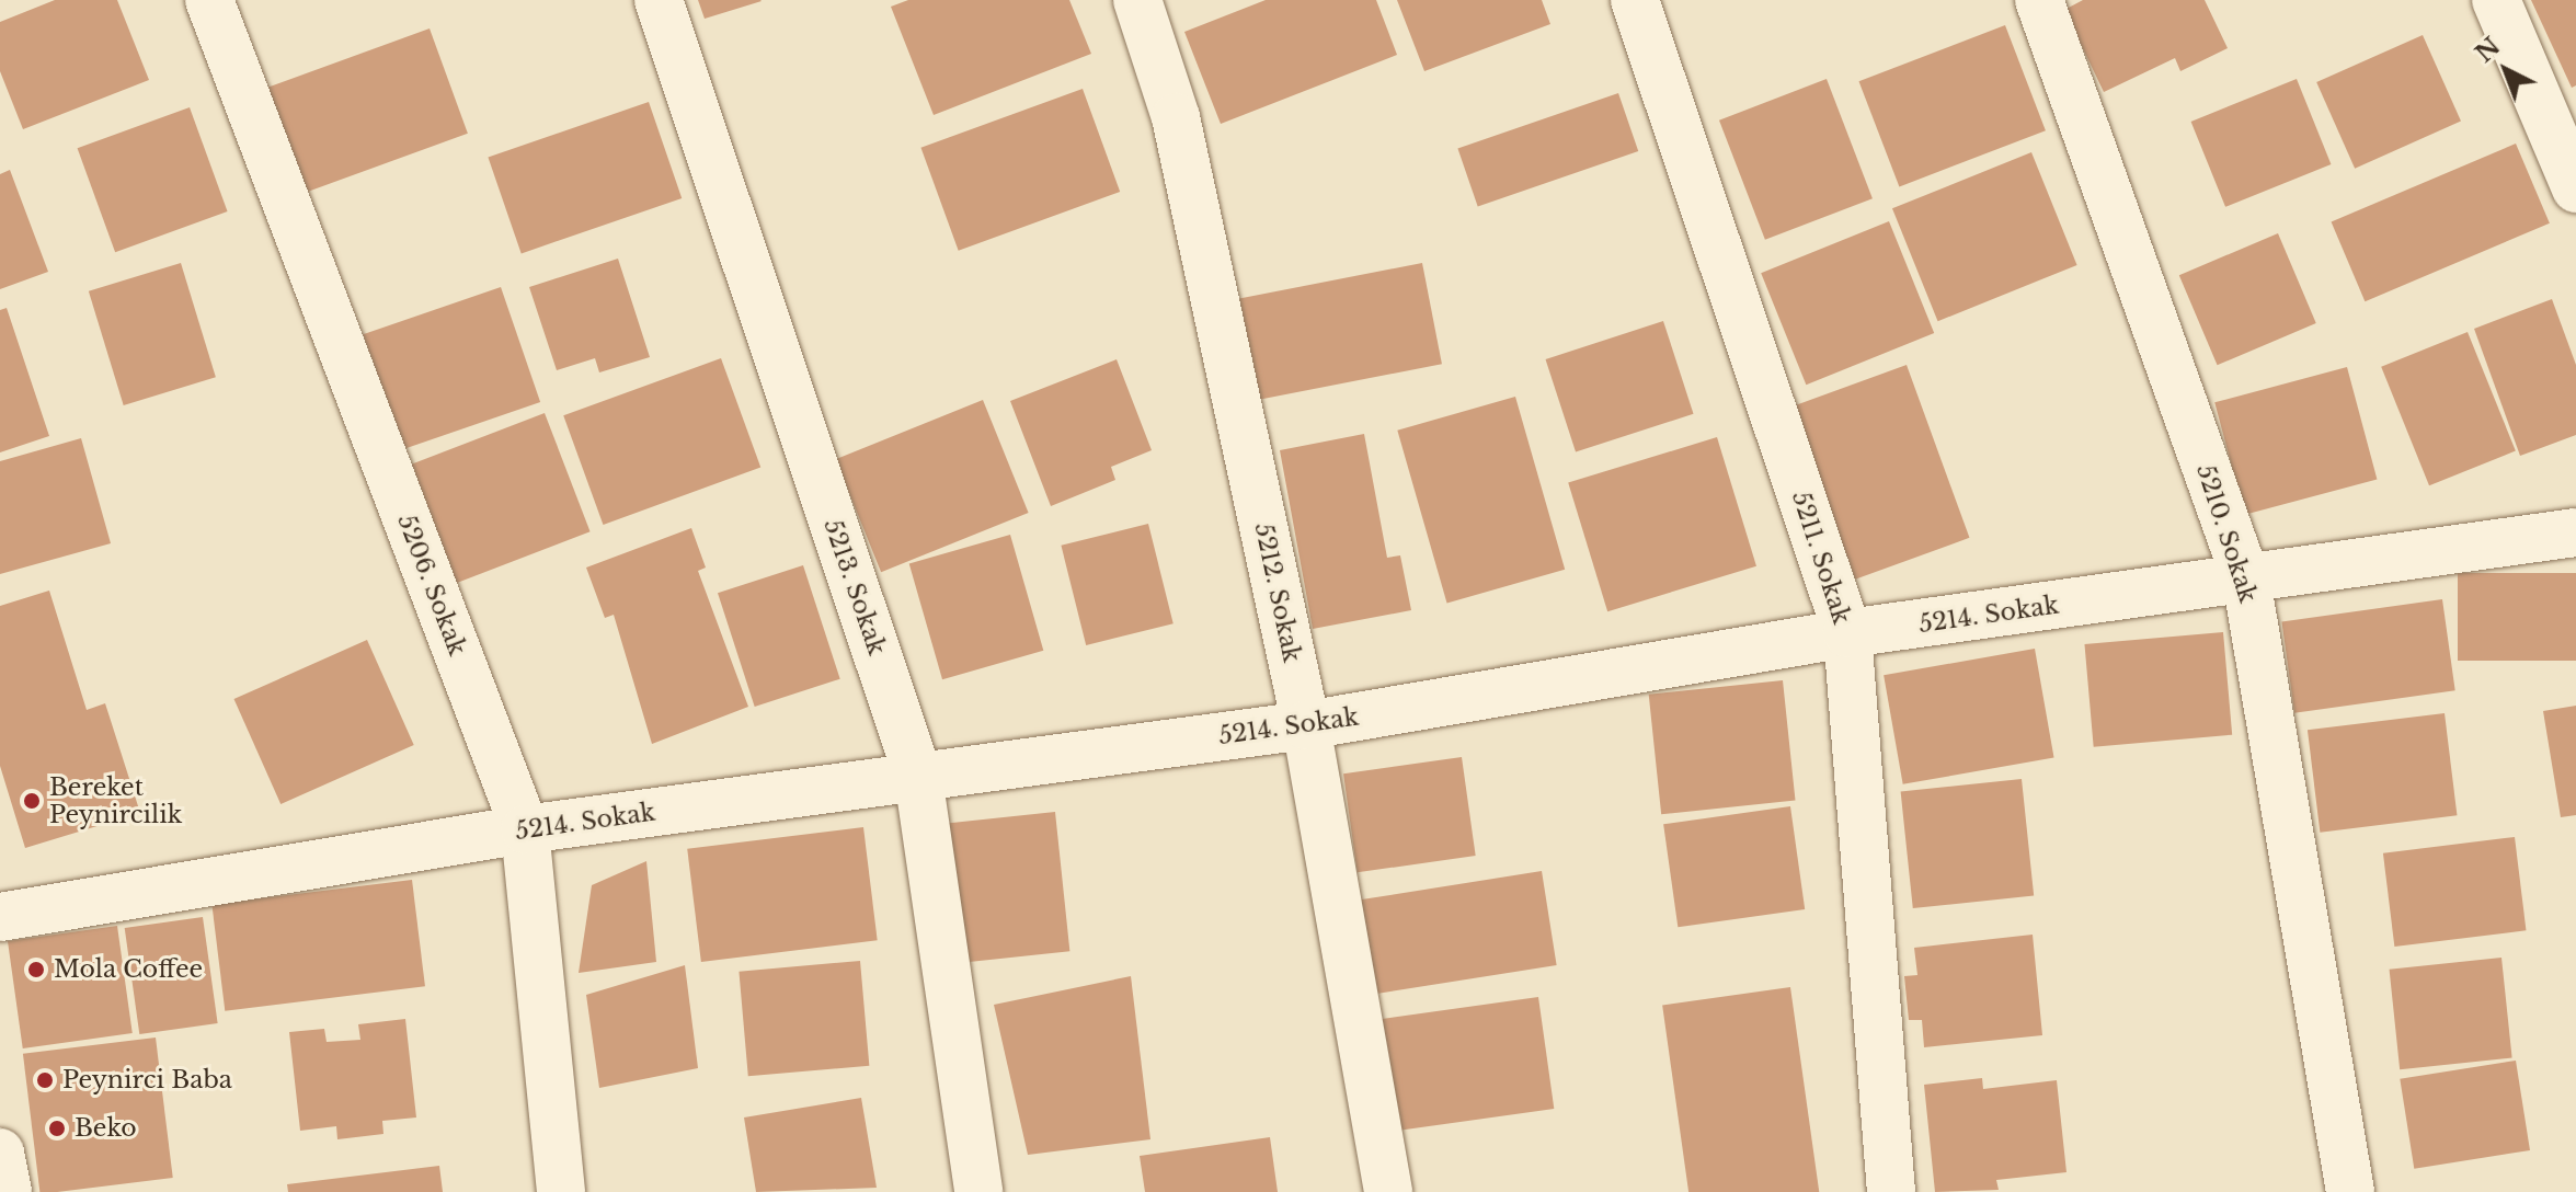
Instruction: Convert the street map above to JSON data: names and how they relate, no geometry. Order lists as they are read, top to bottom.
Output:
{
  "streets": {
    "street": [
      "5210. Sokak",
      "5211. Sokak",
      "5206. Sokak",
      "5213. Sokak",
      "5212. Sokak",
      "5214. Sokak"
    ]
  },
  "crossings": [
    ["5210. Sokak", "5214. Sokak"],
    ["5211. Sokak", "5214. Sokak"],
    ["5206. Sokak", "5214. Sokak"],
    ["5213. Sokak", "5214. Sokak"],
    ["5212. Sokak", "5214. Sokak"]
  ],
  "places": [
    "Bereket Peynircilik",
    "Mola Coffee",
    "Peynirci Baba",
    "Beko"
  ],
  "north": "top left"
}
